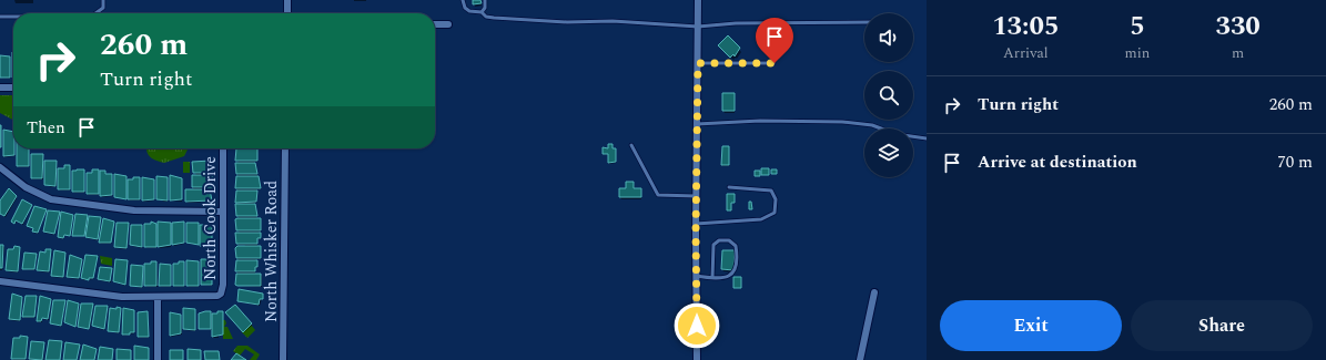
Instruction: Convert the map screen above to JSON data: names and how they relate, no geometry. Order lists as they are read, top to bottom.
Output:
{
  "streets": {
    "street": ["North Cook Drive", "North Whisker Road"]
  },
  "page": {
    "eta": [
      "13:05",
      "Arrival",
      "5",
      "min",
      "330",
      "m"
    ],
    "turn": ["260 m", "Turn right"],
    "list": [
      {
        "name": "Turn right",
        "value": "260 m"
      },
      {
        "name": "Arrive at destination",
        "value": "70 m"
      }
    ],
    "then": "Then",
    "buttons": ["Exit", "Share"]
  }
}
